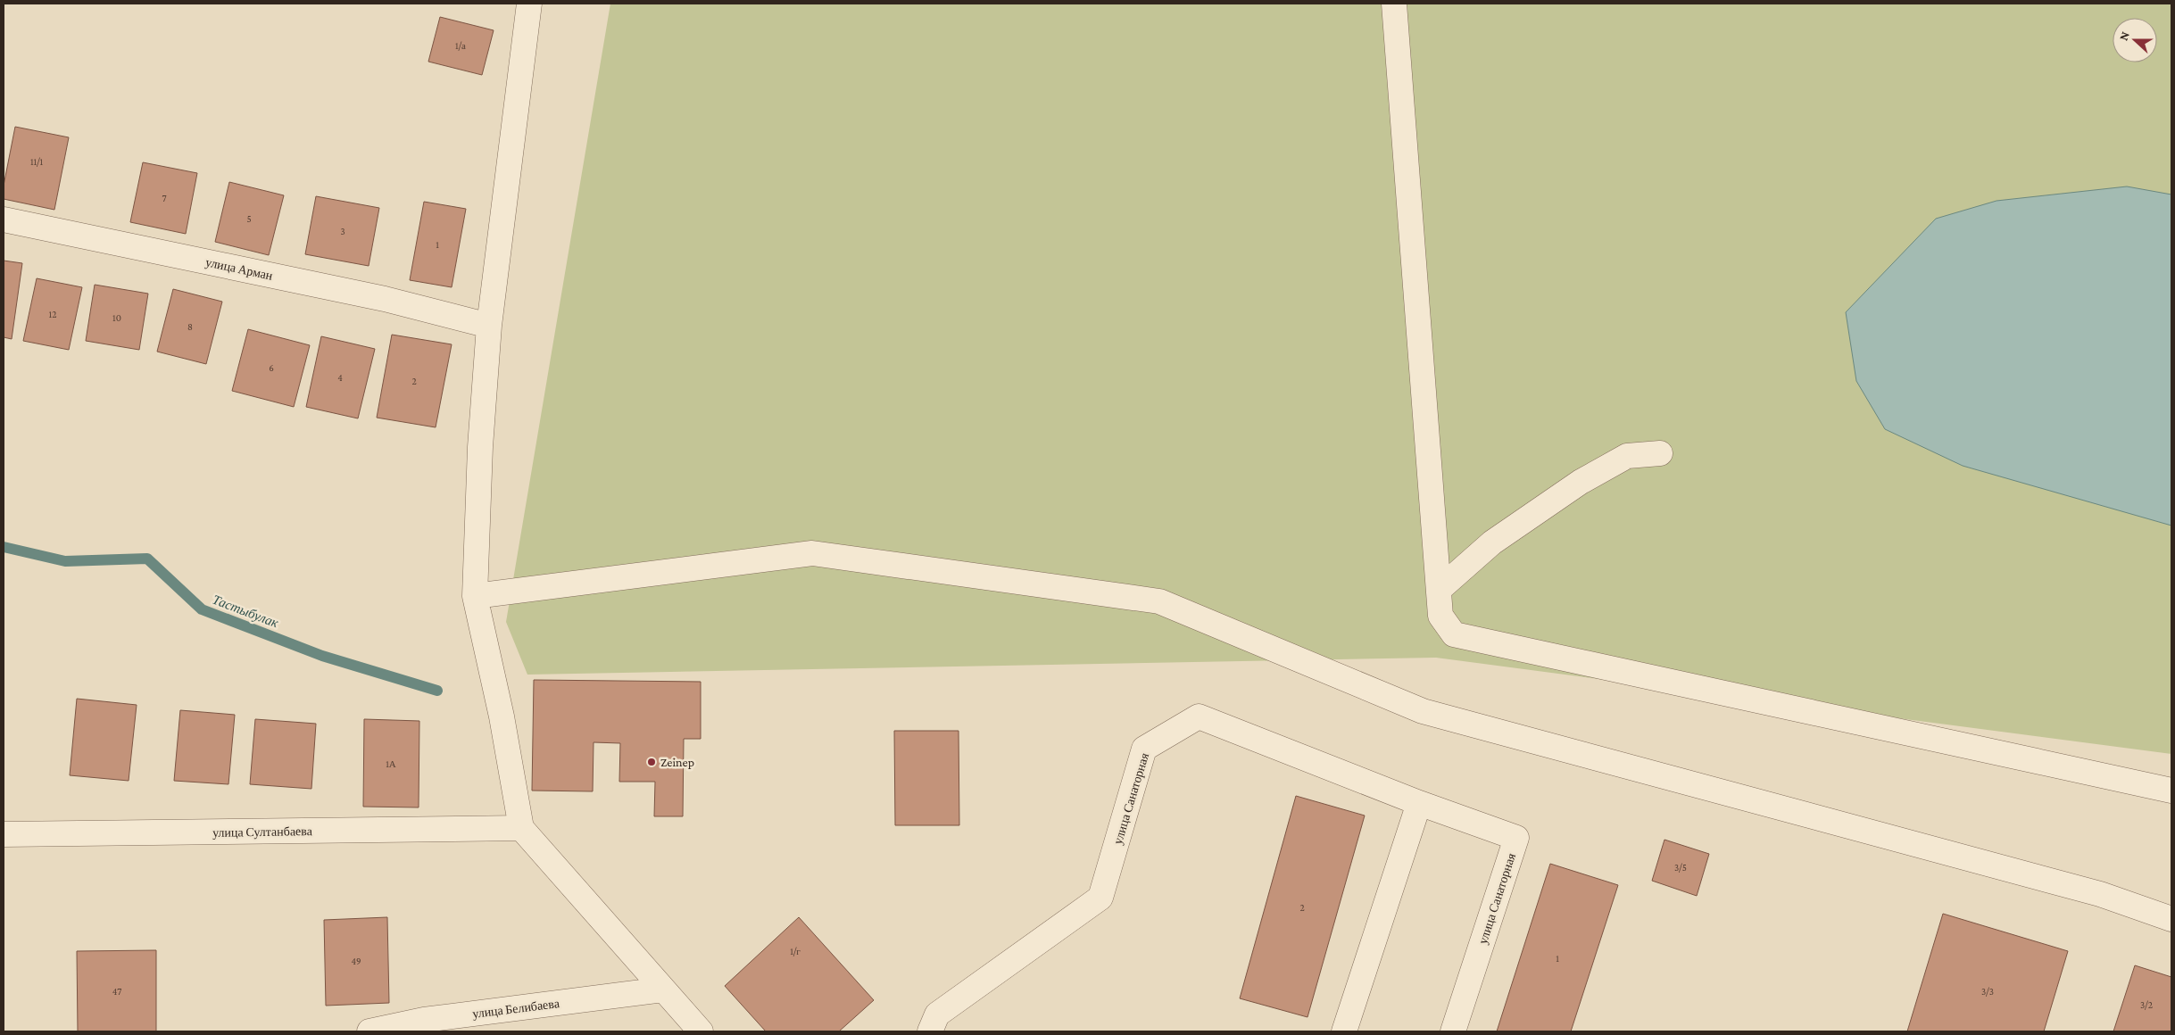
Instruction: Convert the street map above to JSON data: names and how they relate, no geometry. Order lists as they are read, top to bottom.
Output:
{
  "streets": {
    "street": [
      "улица Арман",
      "улица Санаторная",
      "улица Султанбаева",
      "улица Белибаева"
    ]
  },
  "water": ["Тастыбулак"],
  "places": ["Zeinep"],
  "house_numbers": [
    "1/а",
    "11/1",
    "7",
    "5",
    "3",
    "1",
    "12",
    "10",
    "8",
    "6",
    "4",
    "2",
    "1А",
    "3/5",
    "2",
    "1/г",
    "1",
    "49",
    "47",
    "3/3",
    "3/2"
  ],
  "north": "left"
}
